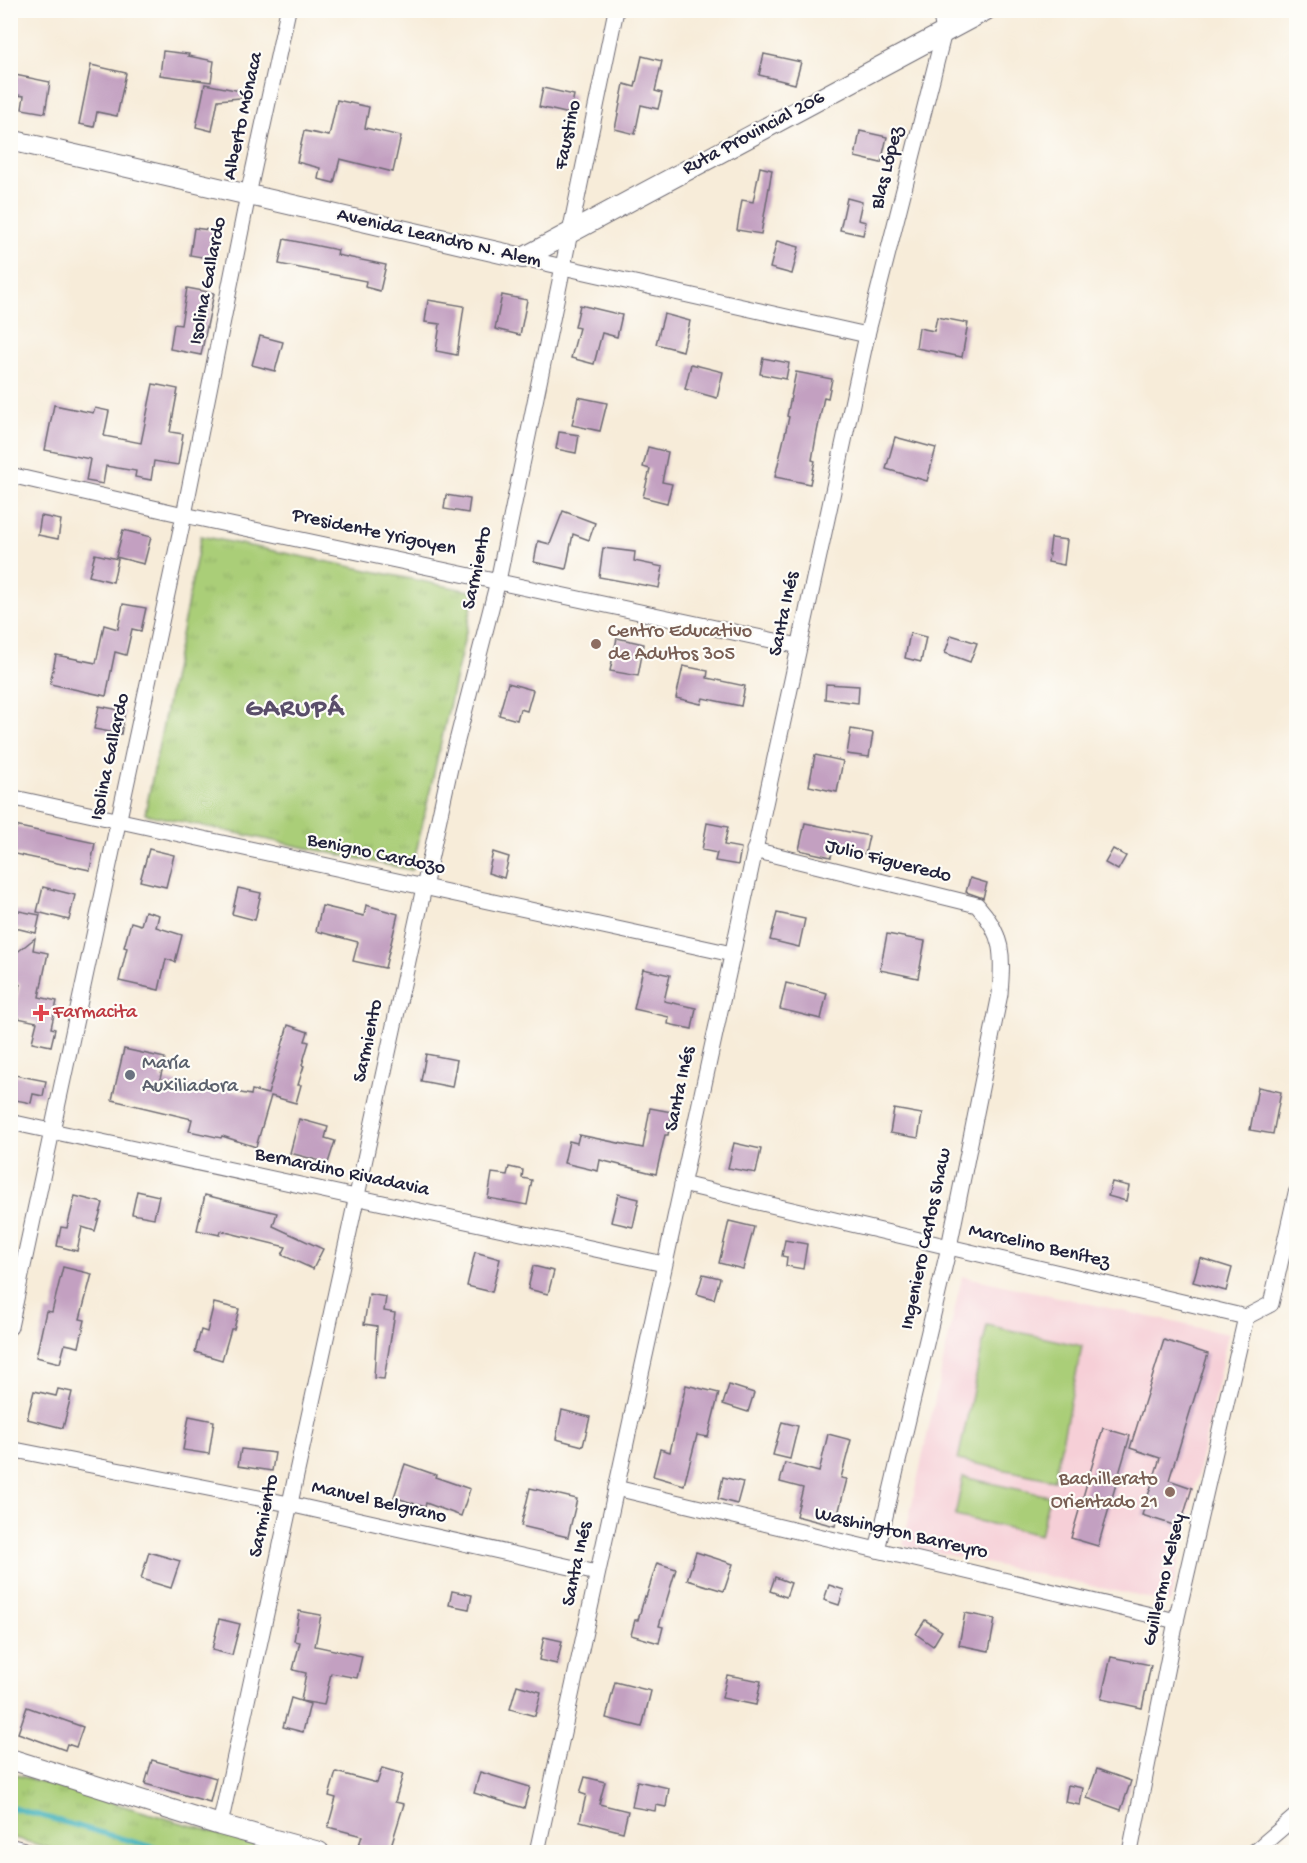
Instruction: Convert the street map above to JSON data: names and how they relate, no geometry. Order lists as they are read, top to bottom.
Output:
{
  "streets": {
    "main road": ["Ruta Provincial 206", "Avenida Leandro N. Alem"],
    "street": [
      "Alberto Mónaca",
      "Faustino",
      "Blas López",
      "Isolina Gallardo",
      "Presidente Yrigoyen",
      "Sarmiento",
      "Santa Inés",
      "Benigno Cardozo",
      "Julio Figueredo",
      "Bernardino Rivadavia",
      "Ingeniero Carlos Shaw",
      "Marcelino Benítez",
      "Manuel Belgrano",
      "Washington Barreyro",
      "Guillermo Kelsey"
    ]
  },
  "crossings": [
    ["Alberto Mónaca", "Avenida Leandro N. Alem"],
    ["Alberto Mónaca", "Isolina Gallardo"],
    ["Ruta Provincial 206", "Faustino"],
    ["Ruta Provincial 206", "Blas López"],
    ["Ruta Provincial 206", "Avenida Leandro N. Alem"],
    ["Faustino", "Avenida Leandro N. Alem"],
    ["Faustino", "Sarmiento"],
    ["Blas López", "Avenida Leandro N. Alem"],
    ["Blas López", "Santa Inés"],
    ["Avenida Leandro N. Alem", "Isolina Gallardo"],
    ["Avenida Leandro N. Alem", "Sarmiento"],
    ["Avenida Leandro N. Alem", "Santa Inés"],
    ["Isolina Gallardo", "Presidente Yrigoyen"],
    ["Isolina Gallardo", "Benigno Cardozo"],
    ["Isolina Gallardo", "Bernardino Rivadavia"],
    ["Presidente Yrigoyen", "Sarmiento"],
    ["Presidente Yrigoyen", "Santa Inés"],
    ["Sarmiento", "Benigno Cardozo"],
    ["Sarmiento", "Bernardino Rivadavia"],
    ["Sarmiento", "Manuel Belgrano"],
    ["Santa Inés", "Benigno Cardozo"],
    ["Santa Inés", "Julio Figueredo"],
    ["Santa Inés", "Bernardino Rivadavia"],
    ["Santa Inés", "Marcelino Benítez"],
    ["Santa Inés", "Manuel Belgrano"],
    ["Santa Inés", "Washington Barreyro"],
    ["Julio Figueredo", "Ingeniero Carlos Shaw"],
    ["Ingeniero Carlos Shaw", "Marcelino Benítez"],
    ["Ingeniero Carlos Shaw", "Washington Barreyro"],
    ["Marcelino Benítez", "Guillermo Kelsey"],
    ["Washington Barreyro", "Guillermo Kelsey"]
  ],
  "districts": ["GARUPÁ"],
  "places": {
    "other": ["Centro Educativo de Adultos 305", "María Auxiliadora", "Bachillerato Orientado 21"],
    "health": ["Farmacita"]
  }
}
